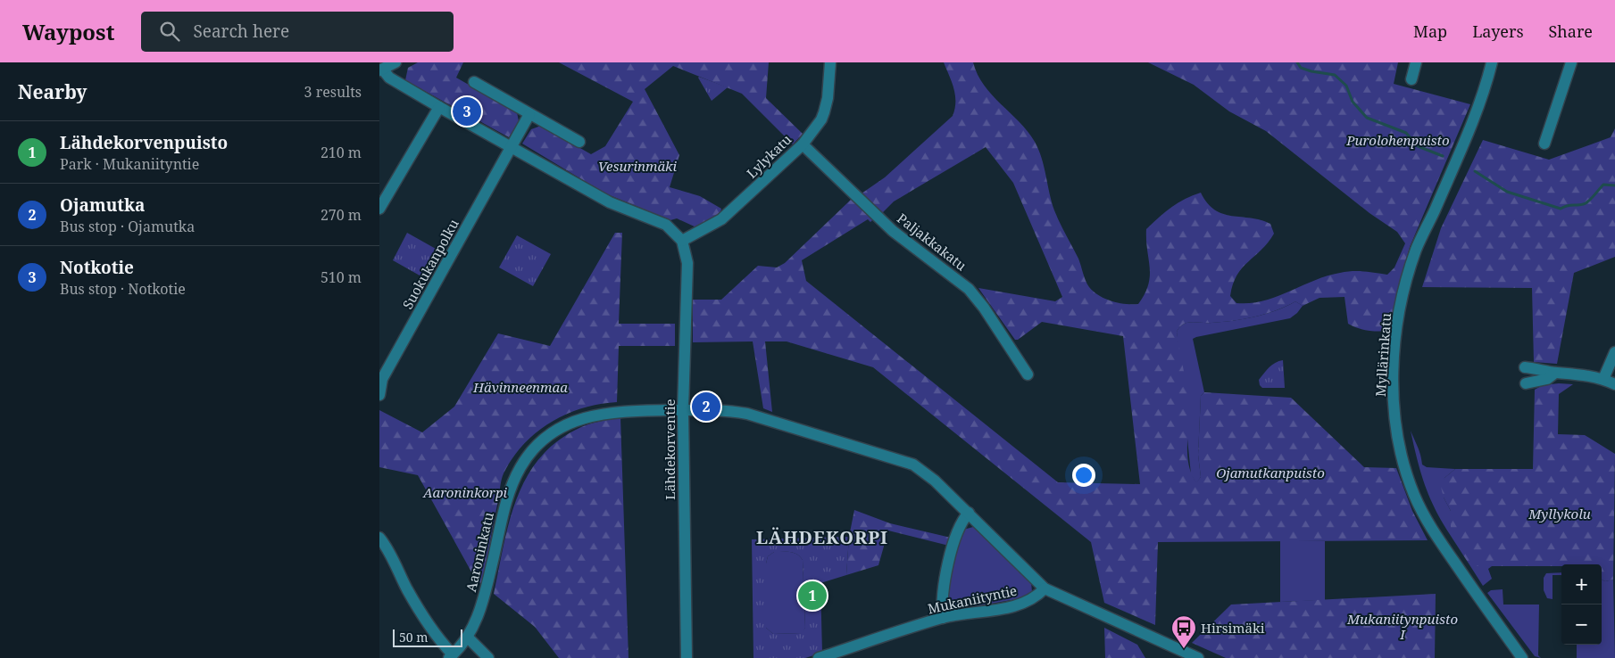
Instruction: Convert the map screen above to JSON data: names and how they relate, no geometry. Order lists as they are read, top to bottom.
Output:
{
  "streets": {
    "street": [
      "Lylykatu",
      "Paljakkakatu",
      "Suokukanpolku",
      "Myllärinkatu",
      "Lähdekorventie",
      "Aaroninkatu",
      "Mukaniityntie"
    ]
  },
  "crossings": [
    ["Lylykatu", "Paljakkakatu"],
    ["Lylykatu", "Lähdekorventie"],
    ["Lähdekorventie", "Aaroninkatu"],
    ["Aaroninkatu", "Mukaniityntie"]
  ],
  "districts": ["LÄHDEKORPI"],
  "parks": [
    "Purolohenpuisto",
    "Vesurinmäki",
    "Hävinneenmaa",
    "Ojamutkanpuisto",
    "Aaroninkorpi",
    "Myllykolu",
    "Mukaniitynpuisto I"
  ],
  "places": {
    "bus stop": ["Hirsimäki"]
  },
  "scale_bar": "50 m",
  "page": {
    "header": "Waypost",
    "search": "Search here",
    "nav": ["Map", "Layers", "Share"],
    "heading": ["Nearby", "3 results"],
    "pins": ["3", "2", "1"],
    "list": [
      {
        "mark": "1",
        "name": "Lähdekorvenpuisto",
        "note": "Park · Mukaniityntie",
        "value": "210 m"
      },
      {
        "mark": "2",
        "name": "Ojamutka",
        "note": "Bus stop · Ojamutka",
        "value": "270 m"
      },
      {
        "mark": "3",
        "name": "Notkotie",
        "note": "Bus stop · Notkotie",
        "value": "510 m"
      }
    ],
    "map_buttons": ["+", "−"],
    "scale": "50 m"
  }
}
